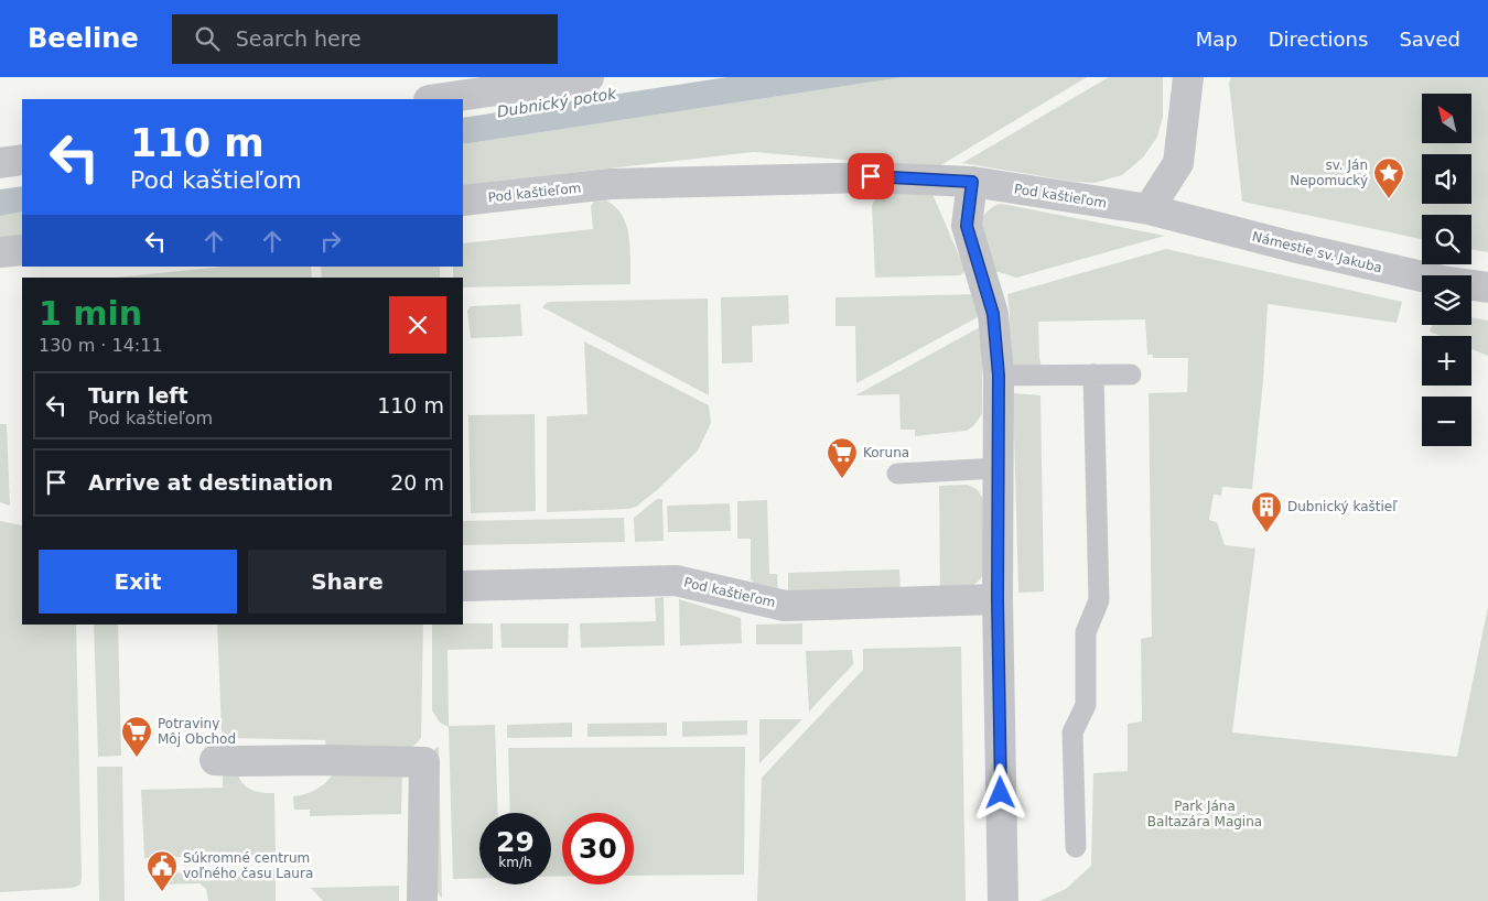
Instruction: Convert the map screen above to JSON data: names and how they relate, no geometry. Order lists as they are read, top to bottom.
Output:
{
  "streets": {
    "street": ["Pod kaštieľom", "Námestie sv. Jakuba"]
  },
  "crossings": [
    ["Pod kaštieľom", "Námestie sv. Jakuba"]
  ],
  "water": ["Dubnický potok"],
  "parks": ["Park Jána Baltazára Magina"],
  "places": {
    "place": ["sv. Ján Nepomucký"],
    "supermarket": ["Koruna", "Potraviny Môj Obchod"],
    "building": ["Dubnický kaštieľ"],
    "public building": ["Súkromné centrum voľného času Laura"]
  },
  "north": "top left",
  "page": {
    "header": "Beeline",
    "search": "Search here",
    "nav": ["Map", "Directions", "Saved"],
    "map_buttons": ["+", "−"],
    "turn": ["110 m", "Pod kaštieľom"],
    "heading": ["1 min", "130 m · 14:11"],
    "list": [
      {
        "name": "Turn left",
        "note": "Pod kaštieľom",
        "value": "110 m"
      },
      {
        "name": "Arrive at destination",
        "value": "20 m"
      }
    ],
    "buttons": ["Exit", "Share"],
    "speed": "29 km/h",
    "limit": "30"
  }
}
